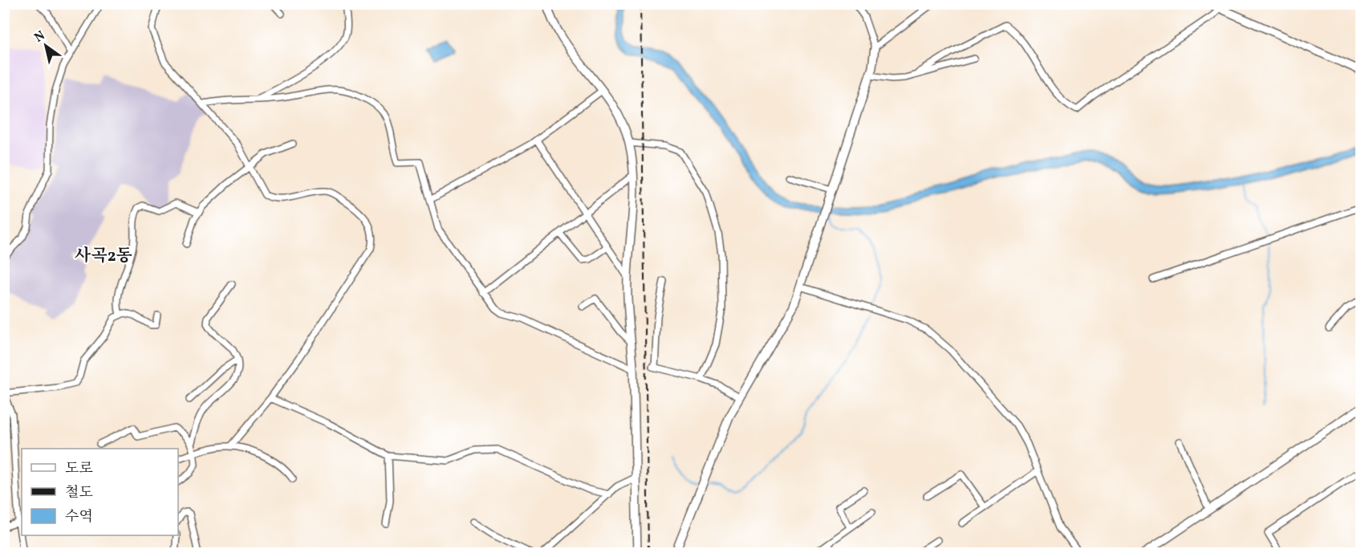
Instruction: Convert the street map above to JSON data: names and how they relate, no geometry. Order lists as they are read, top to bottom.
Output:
{
  "districts": ["사곡2동"],
  "legend": ["도로", "철도", "수역"],
  "north": "top left"
}
